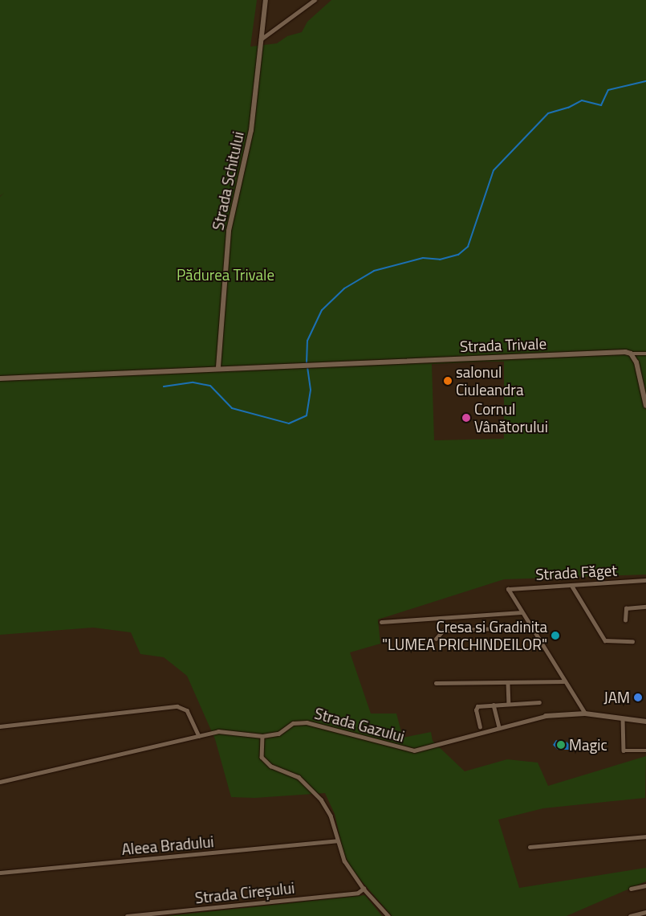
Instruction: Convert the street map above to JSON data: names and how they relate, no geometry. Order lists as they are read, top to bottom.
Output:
{
  "streets": {
    "main road": ["Strada Schitului", "Strada Trivale"],
    "street": [
      "Strada Făget",
      "Strada Gazului",
      "Aleea Bradului",
      "Strada Cireșului"
    ]
  },
  "crossings": [
    ["Strada Schitului", "Strada Trivale"]
  ],
  "parks": ["Pădurea Trivale"],
  "places": [
    "salonul Ciuleandra",
    "Cornul Vânătorului",
    "Cresa si Gradinita \"LUMEA PRICHINDEILOR\"",
    "JAM",
    "Magic"
  ]
}
